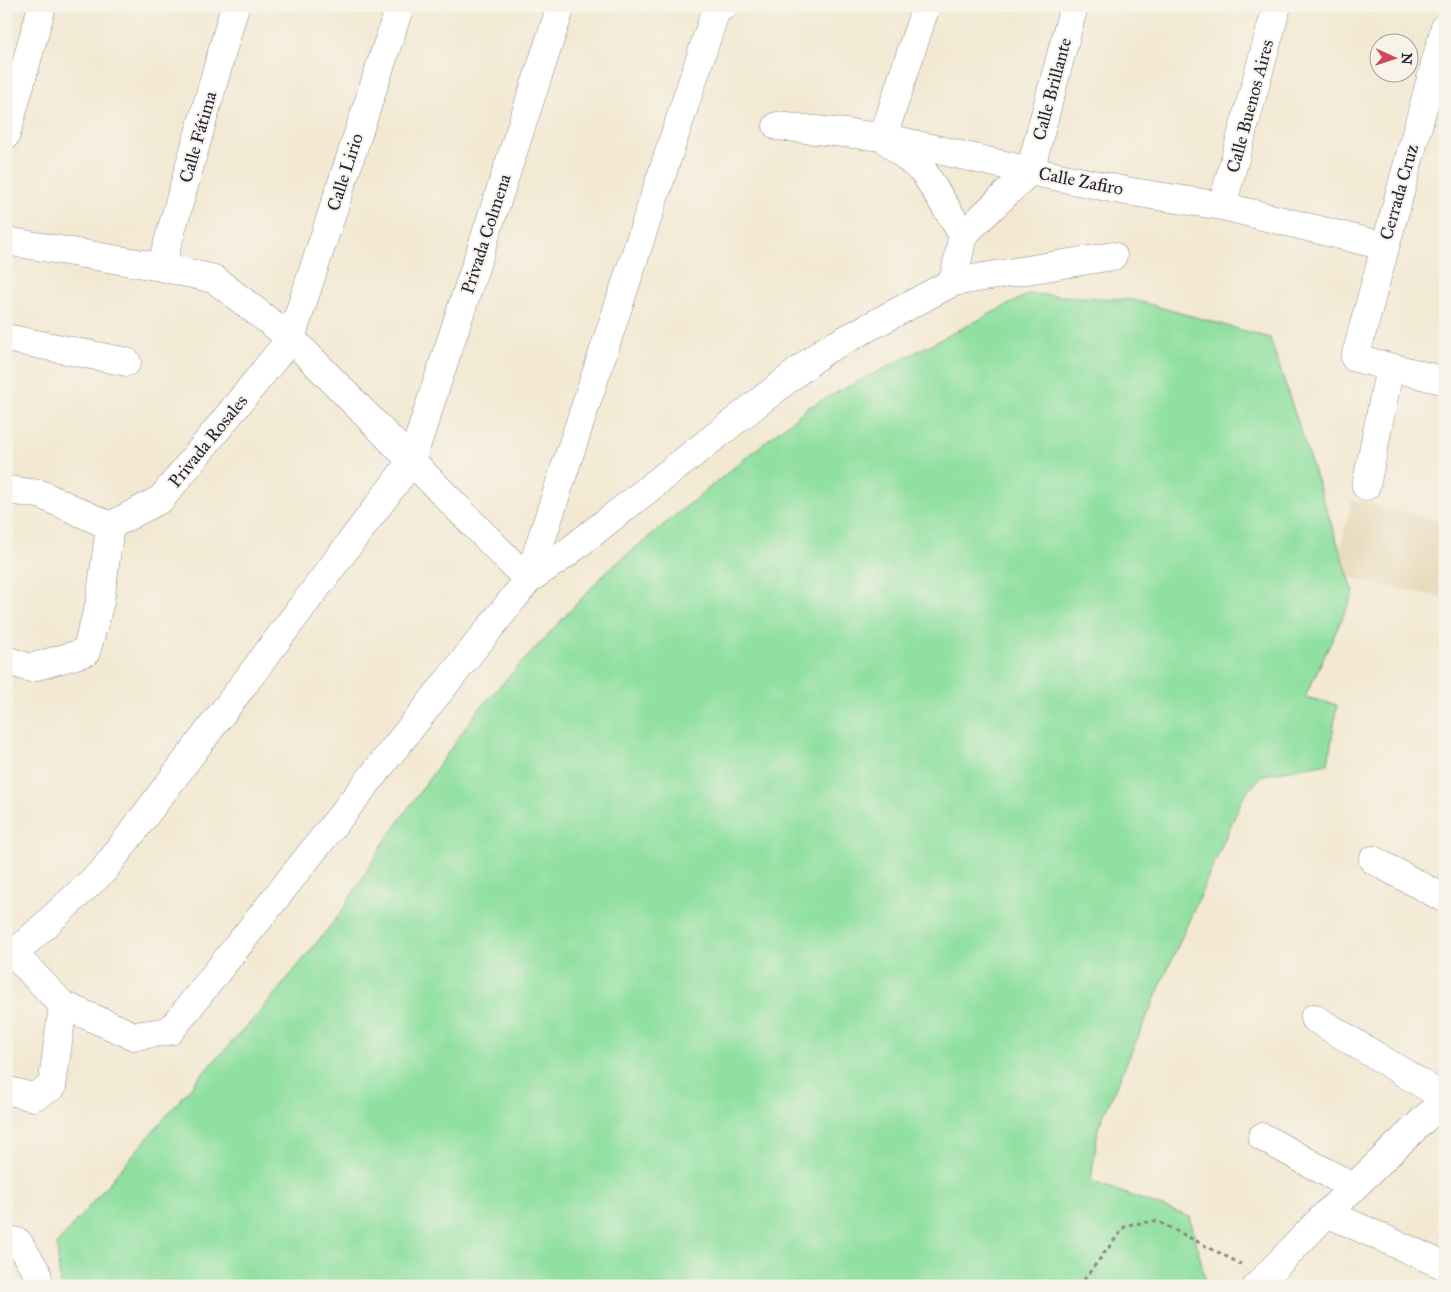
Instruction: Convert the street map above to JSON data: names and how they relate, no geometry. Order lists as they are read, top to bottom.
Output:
{
  "streets": {
    "street": [
      "Calle Brillante",
      "Calle Buenos Aires",
      "Calle Fátima",
      "Calle Lirio",
      "Calle Zafiro",
      "Cerrada Cruz",
      "Privada Colmena",
      "Privada Rosales"
    ]
  },
  "crossings": [
    ["Calle Brillante", "Calle Zafiro"],
    ["Calle Buenos Aires", "Calle Zafiro"],
    ["Calle Lirio", "Privada Rosales"],
    ["Calle Zafiro", "Cerrada Cruz"]
  ],
  "north": "right"
}
